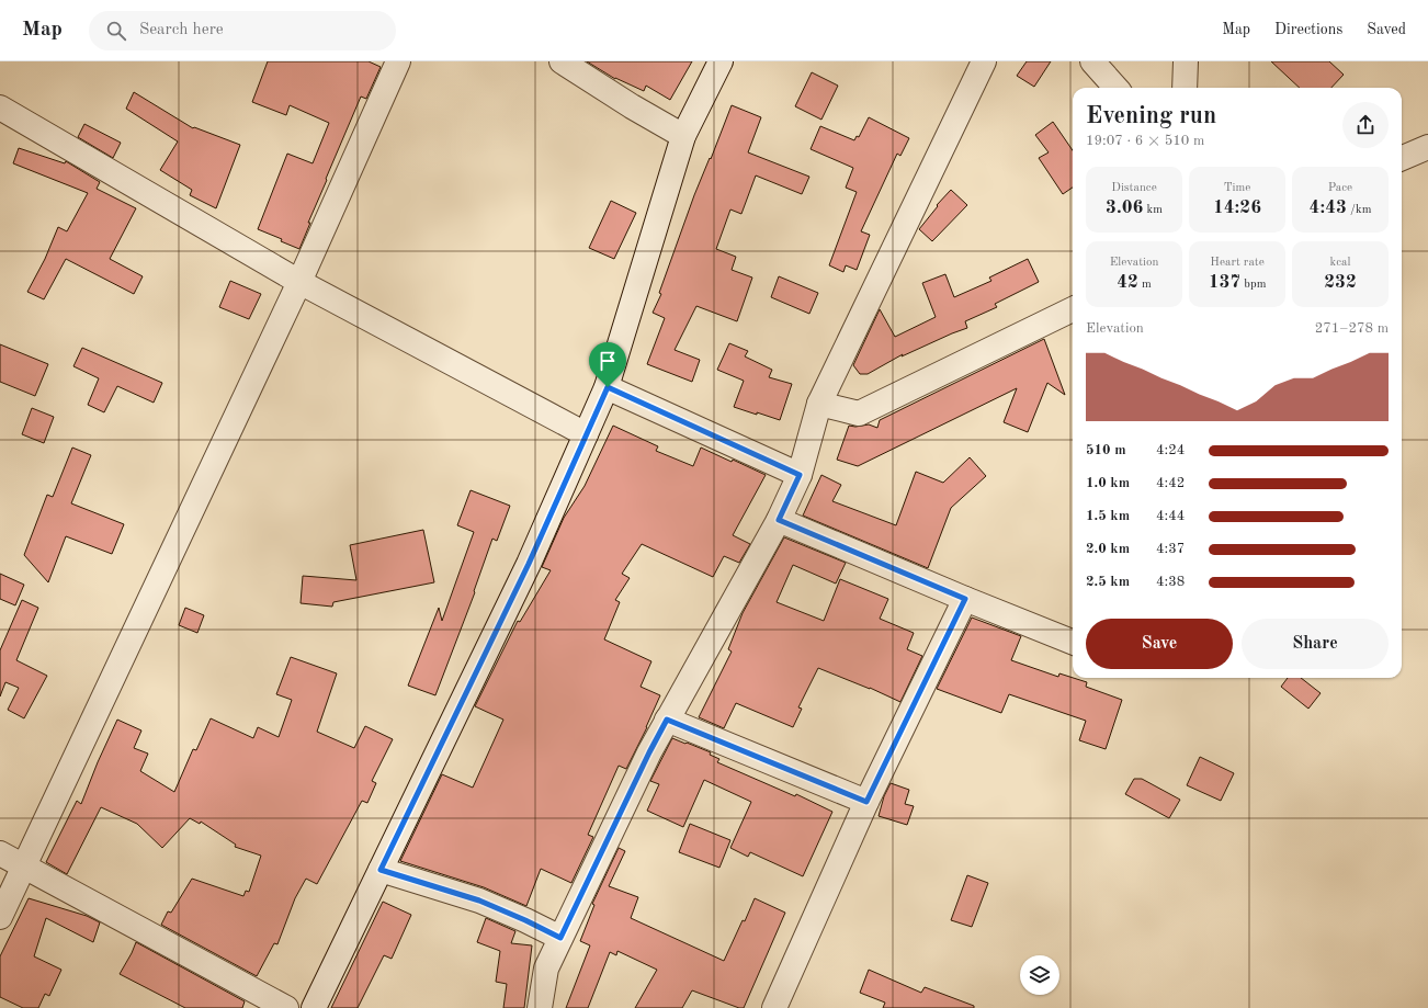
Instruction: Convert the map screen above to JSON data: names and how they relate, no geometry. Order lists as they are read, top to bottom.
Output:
{
  "page": {
    "header": "Map",
    "search": "Search here",
    "nav": ["Map", "Directions", "Saved"],
    "heading": ["Evening run", "19:07 · 6 × 510 m"],
    "stats": [
      ["Distance", "3.06 km"],
      ["Time", "14:26"],
      ["Pace", "4:43 /km"],
      ["Elevation", "42 m"],
      ["Heart rate", "137 bpm"],
      ["kcal", "232"]
    ],
    "chart": ["Elevation", "271–278 m"],
    "list": [
      {
        "name": "510 m",
        "note": "4:24"
      },
      {
        "name": "1.0 km",
        "note": "4:42"
      },
      {
        "name": "1.5 km",
        "note": "4:44"
      },
      {
        "name": "2.0 km",
        "note": "4:37"
      },
      {
        "name": "2.5 km",
        "note": "4:38"
      }
    ],
    "buttons": ["Save", "Share"]
  }
}
